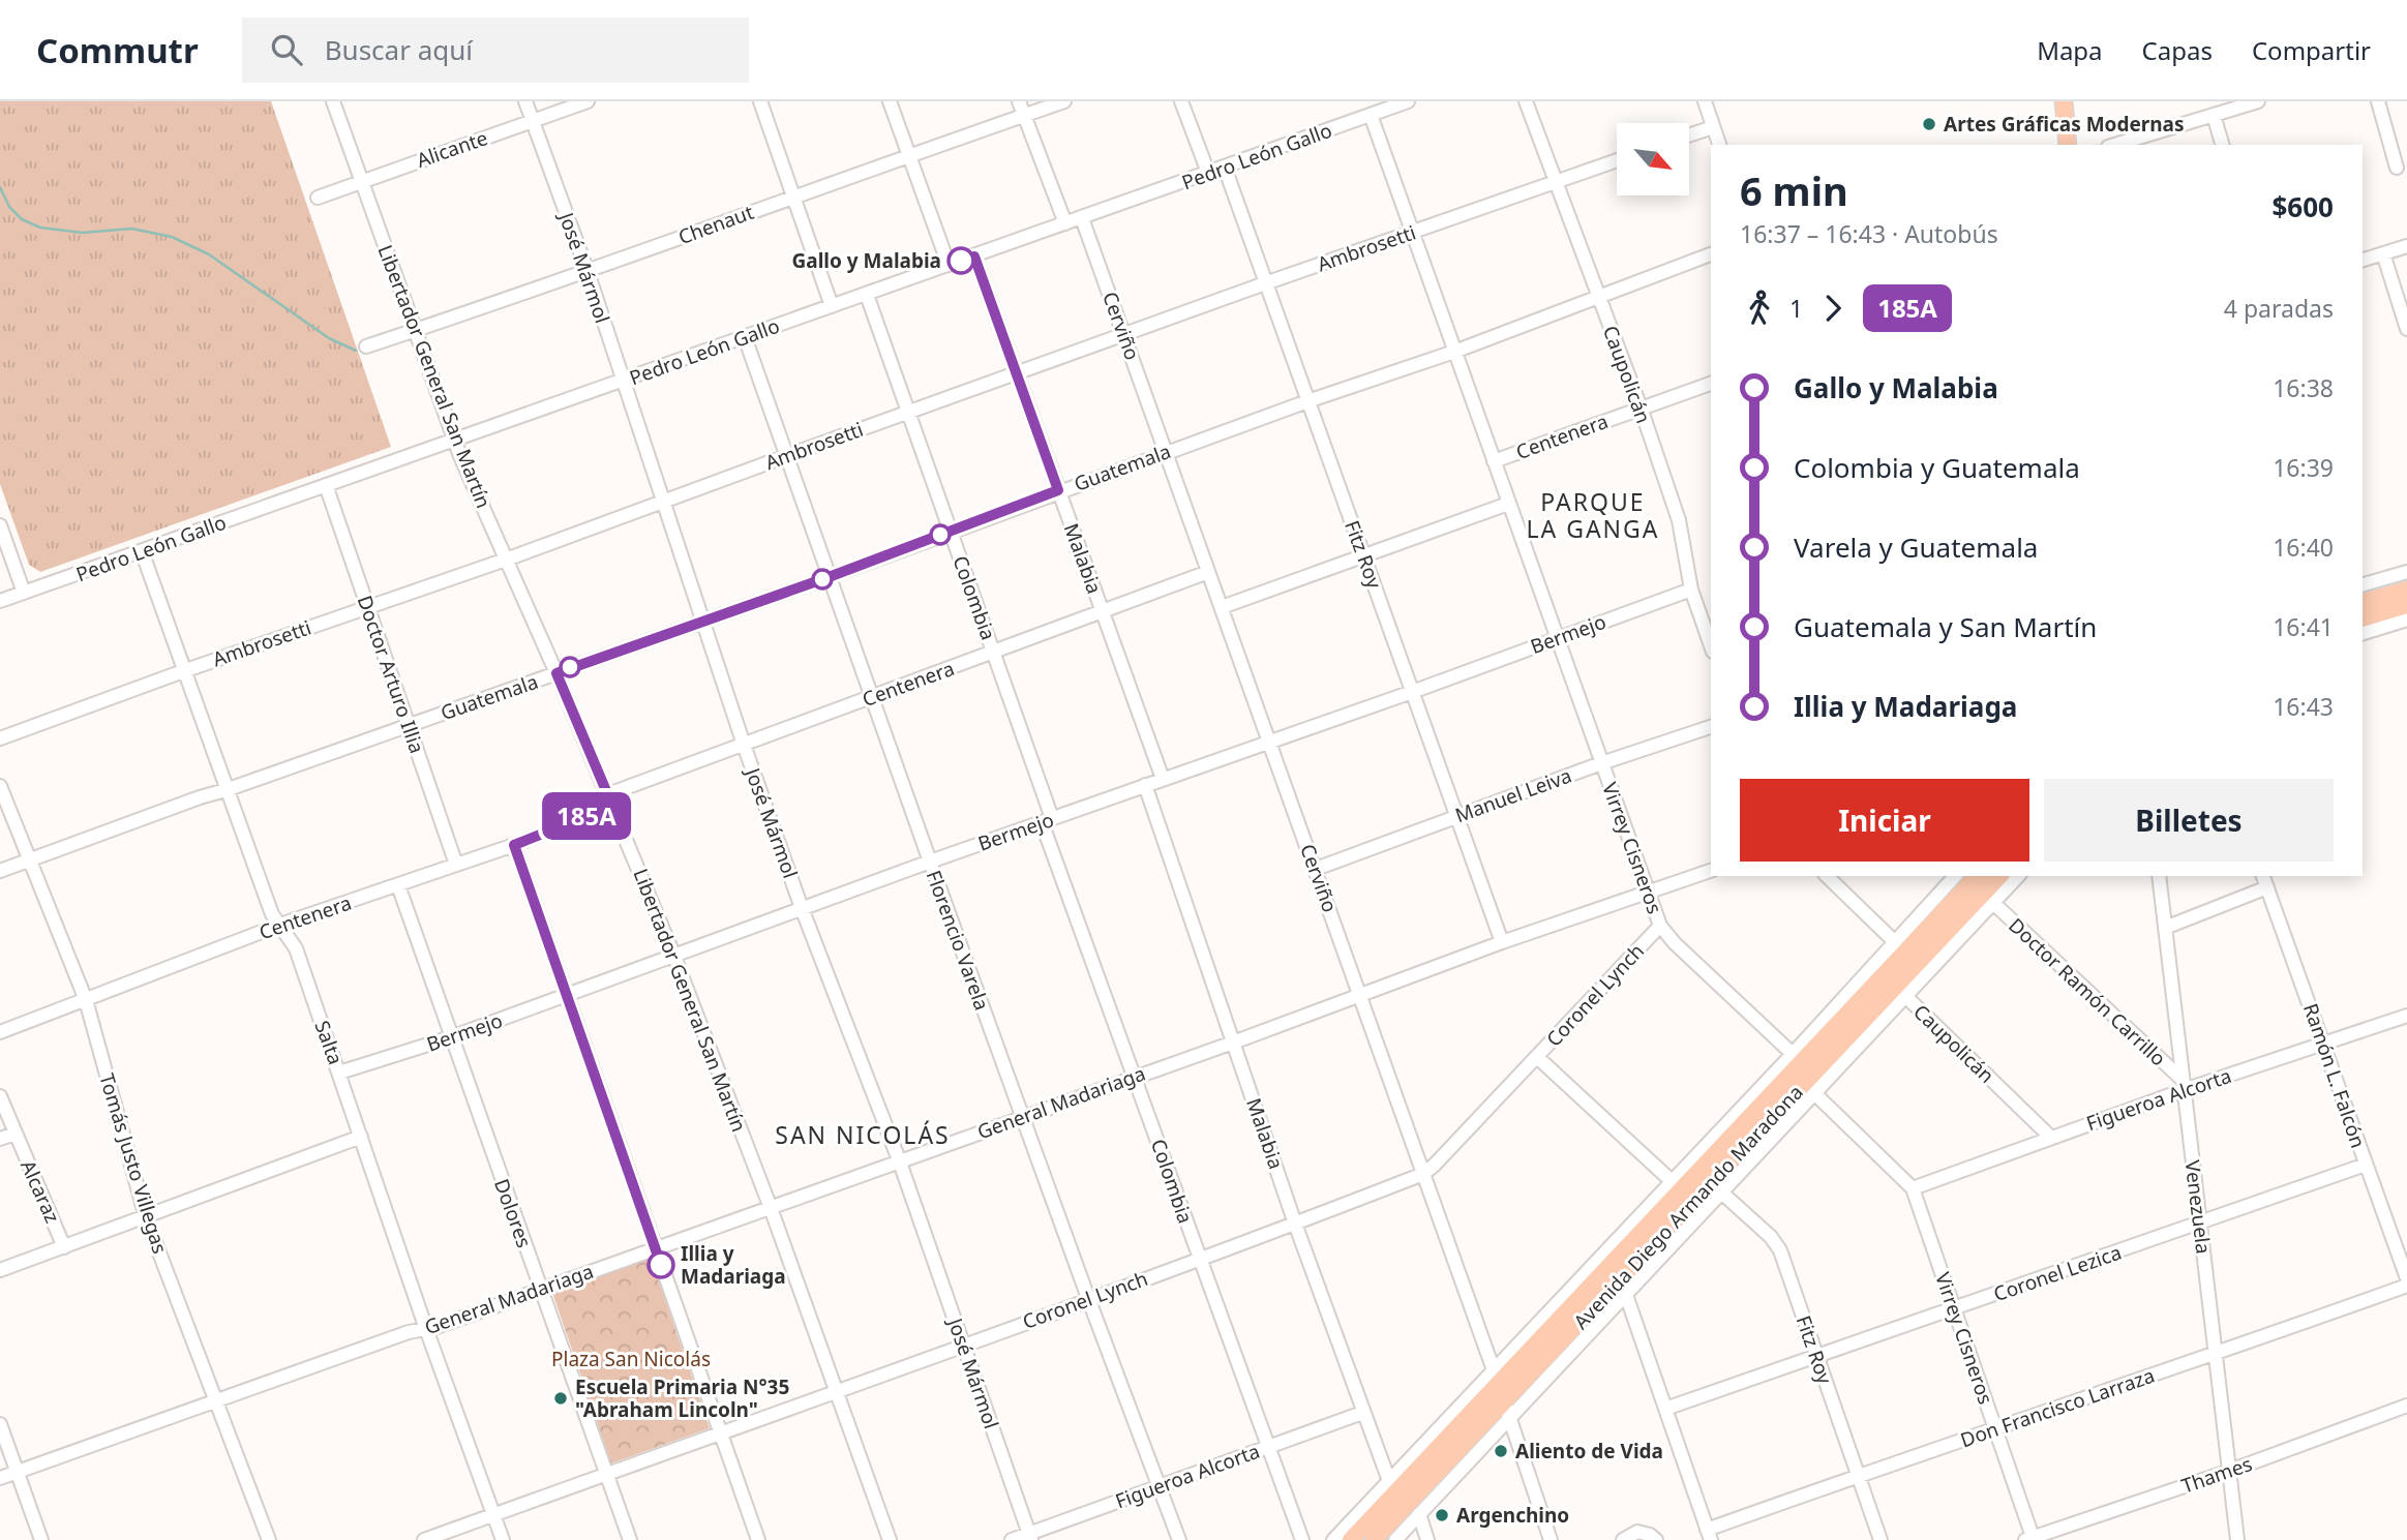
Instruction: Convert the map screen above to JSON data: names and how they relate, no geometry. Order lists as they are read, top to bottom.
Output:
{
  "streets": {
    "main road": ["Avenida Diego Armando Maradona"],
    "street": [
      "Alicante",
      "Pedro León Gallo",
      "Chenaut",
      "Ambrosetti",
      "José Mármol",
      "Cerviño",
      "Caupolicán",
      "Libertador General San Martín",
      "Centenera",
      "Guatemala",
      "Fitz Roy",
      "Malabia",
      "Colombia",
      "Bermejo",
      "Doctor Arturo Illia",
      "Manuel Leiva",
      "Virrey Cisneros",
      "Florencio Varela",
      "Doctor Ramón Carrillo",
      "Coronel Lynch",
      "Salta",
      "Ramón L. Falcón",
      "Figueroa Alcorta",
      "General Madariaga",
      "Tomás Justo Villegas",
      "Alcaraz",
      "Venezuela",
      "Dolores",
      "Coronel Lezica",
      "Don Francisco Larraza",
      "Thames"
    ]
  },
  "crossings": [
    ["Alicante", "José Mármol"],
    ["Alicante", "Libertador General San Martín"],
    ["Pedro León Gallo", "José Mármol"],
    ["Pedro León Gallo", "Cerviño"],
    ["Pedro León Gallo", "Libertador General San Martín"],
    ["Pedro León Gallo", "Fitz Roy"],
    ["Pedro León Gallo", "Malabia"],
    ["Pedro León Gallo", "Colombia"],
    ["Pedro León Gallo", "Doctor Arturo Illia"],
    ["Pedro León Gallo", "Virrey Cisneros"],
    ["Pedro León Gallo", "Florencio Varela"],
    ["Pedro León Gallo", "Salta"],
    ["Chenaut", "José Mármol"],
    ["Chenaut", "Libertador General San Martín"],
    ["Ambrosetti", "José Mármol"],
    ["Ambrosetti", "Cerviño"],
    ["Ambrosetti", "Caupolicán"],
    ["Ambrosetti", "Libertador General San Martín"],
    ["Ambrosetti", "Fitz Roy"],
    ["Ambrosetti", "Malabia"],
    ["Ambrosetti", "Colombia"],
    ["Ambrosetti", "Doctor Arturo Illia"],
    ["Ambrosetti", "Virrey Cisneros"],
    ["Ambrosetti", "Florencio Varela"],
    ["Ambrosetti", "Salta"],
    ["José Mármol", "Centenera"],
    ["José Mármol", "Guatemala"],
    ["José Mármol", "Bermejo"],
    ["José Mármol", "Coronel Lynch"],
    ["José Mármol", "Figueroa Alcorta"],
    ["José Mármol", "General Madariaga"],
    ["Cerviño", "Centenera"],
    ["Cerviño", "Guatemala"],
    ["Cerviño", "Bermejo"],
    ["Cerviño", "Manuel Leiva"],
    ["Cerviño", "Coronel Lynch"],
    ["Cerviño", "General Madariaga"],
    ["Cerviño", "Avenida Diego Armando Maradona"],
    ["Caupolicán", "Centenera"],
    ["Caupolicán", "Guatemala"],
    ["Caupolicán", "Bermejo"],
    ["Caupolicán", "Figueroa Alcorta"],
    ["Caupolicán", "Avenida Diego Armando Maradona"],
    ["Libertador General San Martín", "Centenera"],
    ["Libertador General San Martín", "Guatemala"],
    ["Libertador General San Martín", "Bermejo"],
    ["Libertador General San Martín", "Coronel Lynch"],
    ["Libertador General San Martín", "General Madariaga"],
    ["Centenera", "Malabia"],
    ["Centenera", "Colombia"],
    ["Centenera", "Doctor Arturo Illia"],
    ["Centenera", "Virrey Cisneros"],
    ["Centenera", "Florencio Varela"],
    ["Centenera", "Salta"],
    ["Centenera", "Tomás Justo Villegas"],
    ["Centenera", "Dolores"],
    ["Guatemala", "Fitz Roy"],
    ["Guatemala", "Malabia"],
    ["Guatemala", "Colombia"],
    ["Guatemala", "Doctor Arturo Illia"],
    ["Guatemala", "Virrey Cisneros"],
    ["Guatemala", "Florencio Varela"],
    ["Guatemala", "Salta"],
    ["Guatemala", "Tomás Justo Villegas"],
    ["Fitz Roy", "Bermejo"],
    ["Fitz Roy", "Manuel Leiva"],
    ["Fitz Roy", "General Madariaga"],
    ["Fitz Roy", "Avenida Diego Armando Maradona"],
    ["Fitz Roy", "Coronel Lezica"],
    ["Fitz Roy", "Don Francisco Larraza"],
    ["Malabia", "Bermejo"],
    ["Malabia", "Coronel Lynch"],
    ["Malabia", "Figueroa Alcorta"],
    ["Malabia", "General Madariaga"],
    ["Malabia", "Avenida Diego Armando Maradona"],
    ["Colombia", "Bermejo"],
    ["Colombia", "Coronel Lynch"],
    ["Colombia", "Figueroa Alcorta"],
    ["Colombia", "General Madariaga"],
    ["Bermejo", "Virrey Cisneros"],
    ["Bermejo", "Florencio Varela"],
    ["Bermejo", "Salta"],
    ["Bermejo", "Dolores"],
    ["Manuel Leiva", "Virrey Cisneros"],
    ["Virrey Cisneros", "Coronel Lynch"],
    ["Virrey Cisneros", "Figueroa Alcorta"],
    ["Virrey Cisneros", "General Madariaga"],
    ["Virrey Cisneros", "Avenida Diego Armando Maradona"],
    ["Virrey Cisneros", "Coronel Lezica"],
    ["Virrey Cisneros", "Don Francisco Larraza"],
    ["Virrey Cisneros", "Thames"],
    ["Florencio Varela", "Coronel Lynch"],
    ["Florencio Varela", "Figueroa Alcorta"],
    ["Florencio Varela", "General Madariaga"],
    ["Doctor Ramón Carrillo", "Figueroa Alcorta"],
    ["Doctor Ramón Carrillo", "Avenida Diego Armando Maradona"],
    ["Doctor Ramón Carrillo", "Venezuela"],
    ["Coronel Lynch", "Salta"],
    ["Coronel Lynch", "Dolores"],
    ["Salta", "General Madariaga"],
    ["Ramón L. Falcón", "Figueroa Alcorta"],
    ["Ramón L. Falcón", "Coronel Lezica"],
    ["Figueroa Alcorta", "Venezuela"],
    ["General Madariaga", "Tomás Justo Villegas"],
    ["General Madariaga", "Dolores"],
    ["Venezuela", "Coronel Lezica"],
    ["Venezuela", "Don Francisco Larraza"],
    ["Venezuela", "Thames"]
  ],
  "districts": ["PARQUE LA GANGA", "SAN NICOLÁS"],
  "parks": ["Plaza San Nicolás"],
  "places": [
    "Artes Gráficas Modernas",
    "Gallo y Malabia",
    "Illia y Madariaga",
    "Escuela Primaria N°35 \"Abraham Lincoln\"",
    "Aliento de Vida",
    "Argenchino"
  ],
  "lines": ["bus line 185A"],
  "north": "bottom right",
  "page": {
    "header": "Commutr",
    "search": "Buscar aquí",
    "nav": ["Mapa", "Capas", "Compartir"],
    "on_map": "185A",
    "heading": ["6 min", "16:37 – 16:43 · Autobús", "$600"],
    "legs": ["1", "185A", "4 paradas"],
    "list": [
      {
        "name": "Gallo y Malabia",
        "value": "16:38"
      },
      {
        "name": "Colombia y Guatemala",
        "value": "16:39"
      },
      {
        "name": "Varela y Guatemala",
        "value": "16:40"
      },
      {
        "name": "Guatemala y San Martín",
        "value": "16:41"
      },
      {
        "name": "Illia y Madariaga",
        "value": "16:43"
      }
    ],
    "buttons": ["Iniciar", "Billetes"]
  }
}
